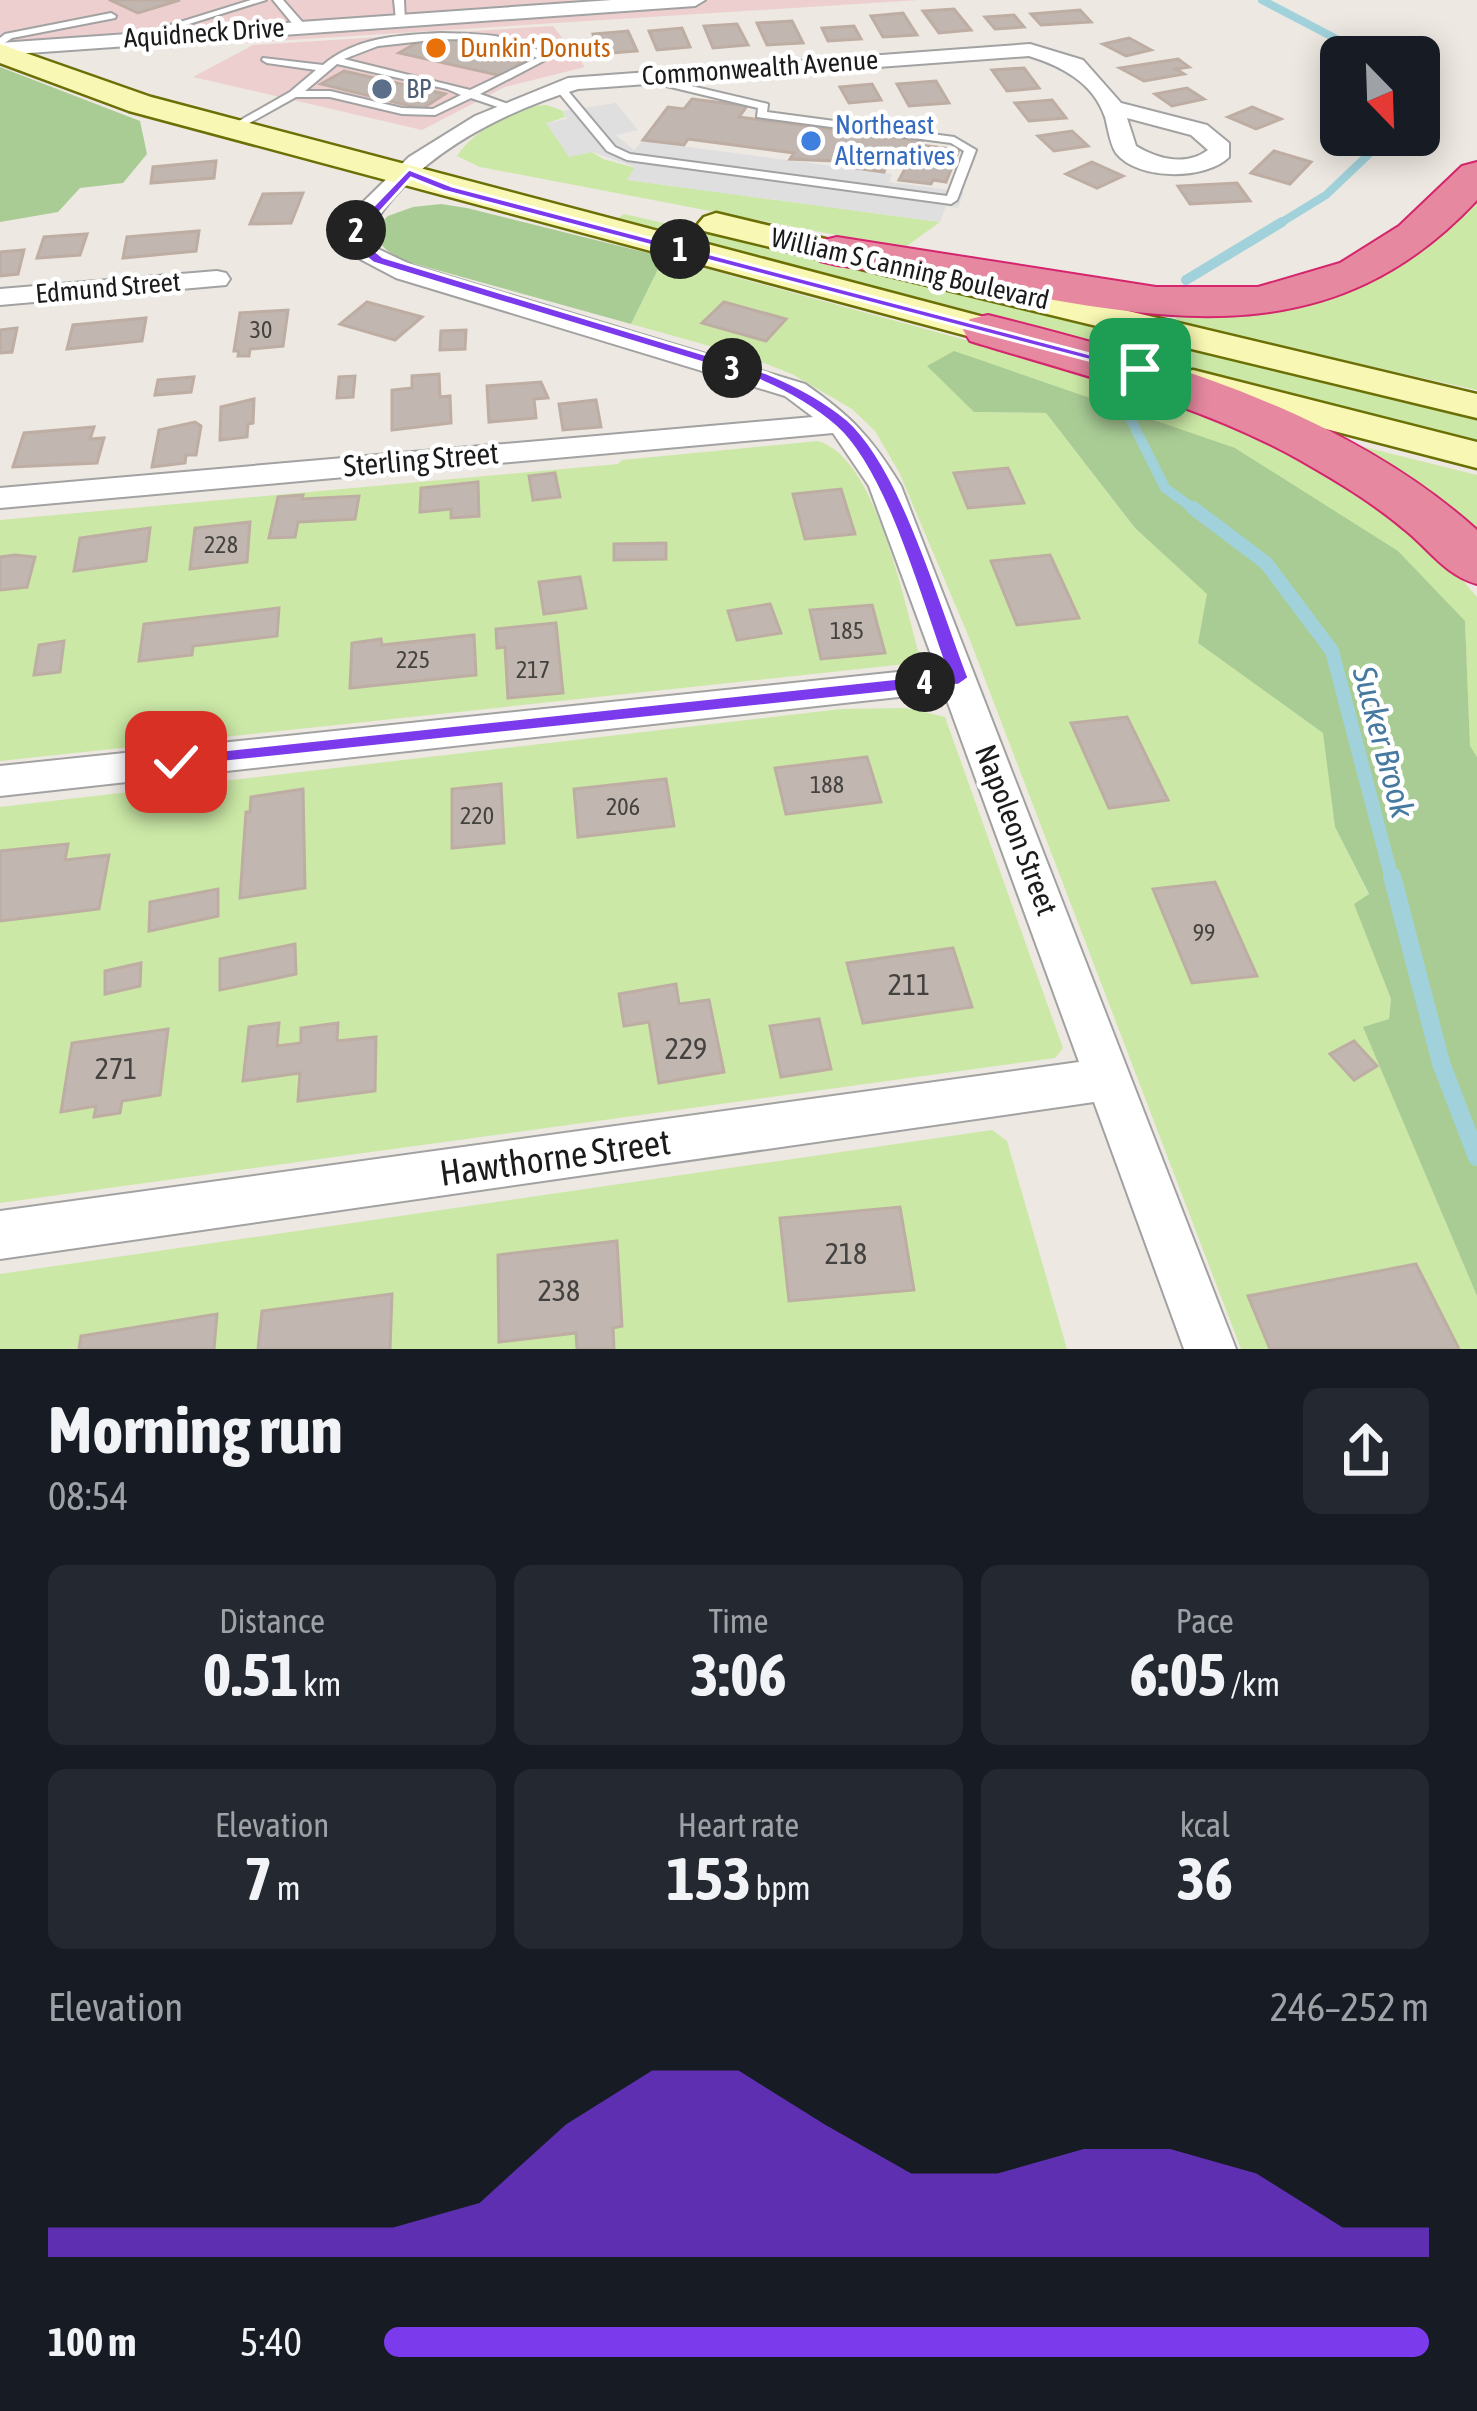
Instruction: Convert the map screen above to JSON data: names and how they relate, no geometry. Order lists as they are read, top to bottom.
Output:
{
  "streets": {
    "main road": ["William S Canning Boulevard"],
    "street": [
      "Aquidneck Drive",
      "Commonwealth Avenue",
      "Edmund Street",
      "Sterling Street",
      "Napoleon Street",
      "Hawthorne Street"
    ]
  },
  "crossings": [
    ["Aquidneck Drive", "William S Canning Boulevard"],
    ["Commonwealth Avenue", "William S Canning Boulevard"],
    ["Commonwealth Avenue", "Napoleon Street"],
    ["William S Canning Boulevard", "Napoleon Street"],
    ["Sterling Street", "Napoleon Street"],
    ["Napoleon Street", "Hawthorne Street"]
  ],
  "water": ["Sucker Brook"],
  "places": ["Dunkin' Donuts", "BP", "Northeast Alternatives"],
  "house_numbers": [
    "30",
    "228",
    "185",
    "225",
    "217",
    "188",
    "206",
    "220",
    "99",
    "211",
    "229",
    "271",
    "218",
    "238"
  ],
  "north": "bottom right",
  "page": {
    "pins": [
      "2",
      "1",
      "3",
      "4"
    ],
    "heading": ["Morning run", "08:54"],
    "stats": [
      ["Distance", "0.51 km"],
      ["Time", "3:06"],
      ["Pace", "6:05 /km"],
      ["Elevation", "7 m"],
      ["Heart rate", "153 bpm"],
      ["kcal", "36"]
    ],
    "chart": ["Elevation", "246–252 m"],
    "list": [
      {
        "name": "100 m",
        "note": "5:40"
      }
    ]
  }
}
